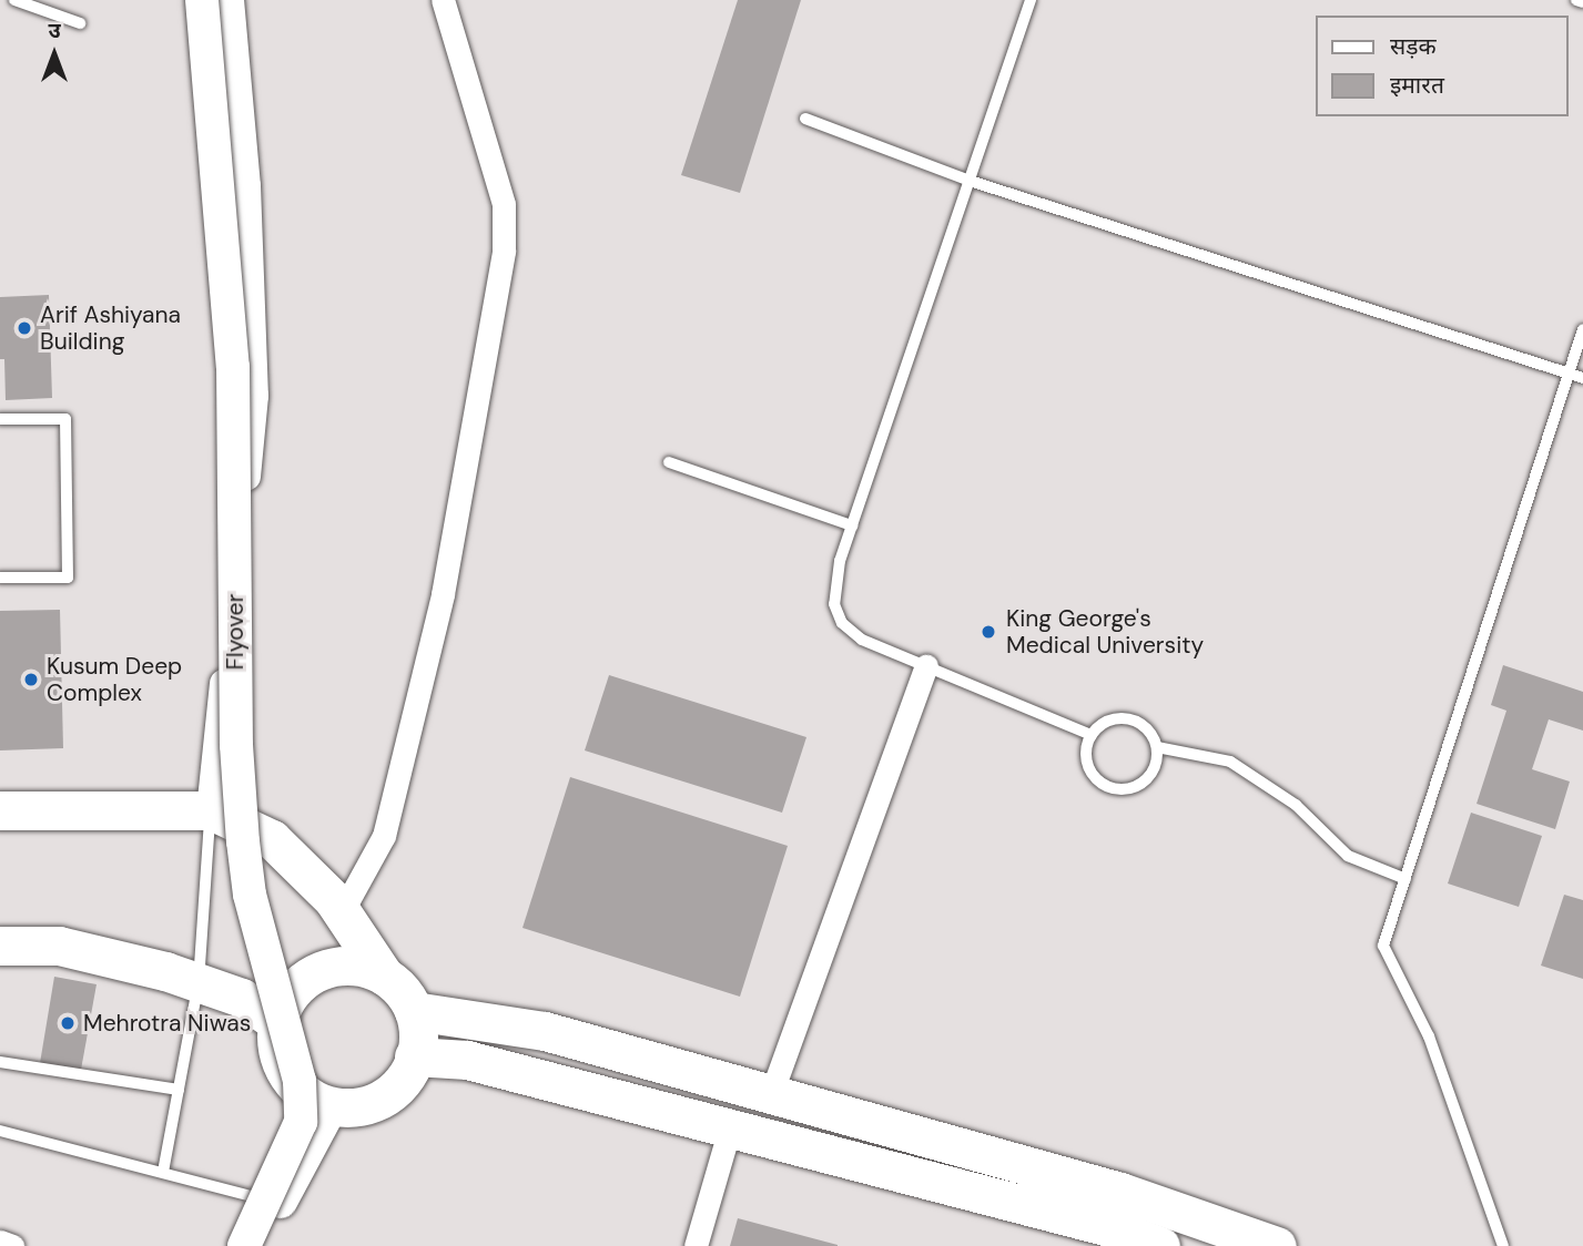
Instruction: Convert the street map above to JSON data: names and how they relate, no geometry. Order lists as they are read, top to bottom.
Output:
{
  "streets": {
    "main road": ["Flyover"]
  },
  "places": [
    "Arif Ashiyana Building",
    "King George's Medical University",
    "Kusum Deep Complex",
    "Mehrotra Niwas"
  ],
  "legend": ["सड़क", "इमारत"],
  "north": "top"
}
